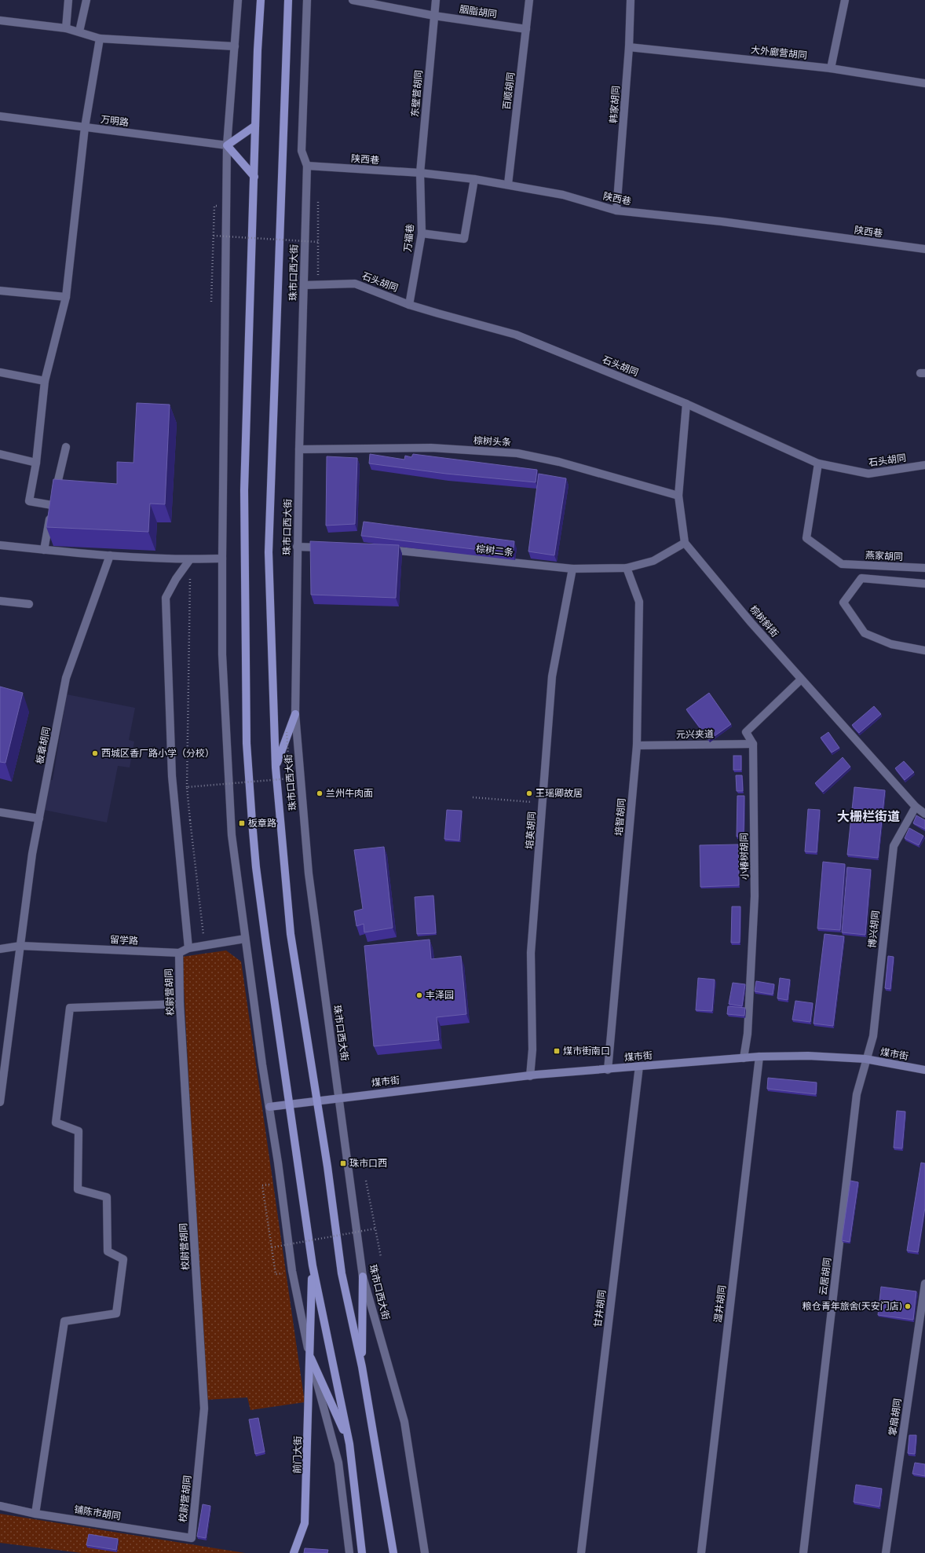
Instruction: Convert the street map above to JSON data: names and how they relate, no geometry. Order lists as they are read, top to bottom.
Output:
{
  "streets": {
    "main road": ["珠市口西大街", "煤市街", "前门大街"],
    "street": [
      "胭脂胡同",
      "大外廊营胡同",
      "百顺胡同",
      "东壁营胡同",
      "韩家胡同",
      "万明路",
      "陕西巷",
      "万福巷",
      "石头胡同",
      "棕树头条",
      "棕树二条",
      "燕家胡同",
      "棕树斜街",
      "元兴夹道",
      "板章胡同",
      "培智胡同",
      "培英胡同",
      "小椿树胡同",
      "博兴胡同",
      "留学路",
      "校尉营胡同",
      "云居胡同",
      "湿井胡同",
      "甘井胡同",
      "掌扇胡同",
      "铺陈市胡同"
    ]
  },
  "crossings": [
    ["胭脂胡同", "百顺胡同"],
    ["胭脂胡同", "东壁营胡同"],
    ["大外廊营胡同", "韩家胡同"],
    ["百顺胡同", "陕西巷"],
    ["东壁营胡同", "陕西巷"],
    ["东壁营胡同", "万福巷"],
    ["韩家胡同", "陕西巷"],
    ["陕西巷", "万福巷"],
    ["陕西巷", "珠市口西大街"],
    ["万福巷", "石头胡同"],
    ["珠市口西大街", "石头胡同"],
    ["珠市口西大街", "棕树头条"],
    ["珠市口西大街", "煤市街"],
    ["石头胡同", "燕家胡同"],
    ["棕树二条", "棕树斜街"],
    ["棕树二条", "培智胡同"],
    ["棕树二条", "培英胡同"],
    ["棕树斜街", "小椿树胡同"],
    ["棕树斜街", "博兴胡同"],
    ["元兴夹道", "培智胡同"],
    ["元兴夹道", "小椿树胡同"],
    ["板章胡同", "留学路"],
    ["培智胡同", "煤市街"],
    ["培英胡同", "煤市街"],
    ["小椿树胡同", "煤市街"],
    ["博兴胡同", "煤市街"],
    ["博兴胡同", "云居胡同"],
    ["留学路", "校尉营胡同"],
    ["校尉营胡同", "铺陈市胡同"],
    ["煤市街", "云居胡同"],
    ["煤市街", "湿井胡同"],
    ["煤市街", "甘井胡同"]
  ],
  "districts": ["大栅栏街道"],
  "places": {
    "other": [
      "西城区香厂路小学（分校）",
      "兰州牛肉面",
      "王瑶卿故居",
      "丰泽园",
      "粮仓青年旅舍(天安门店)"
    ],
    "transit": ["板章路", "煤市街南口", "珠市口西"]
  }
}
